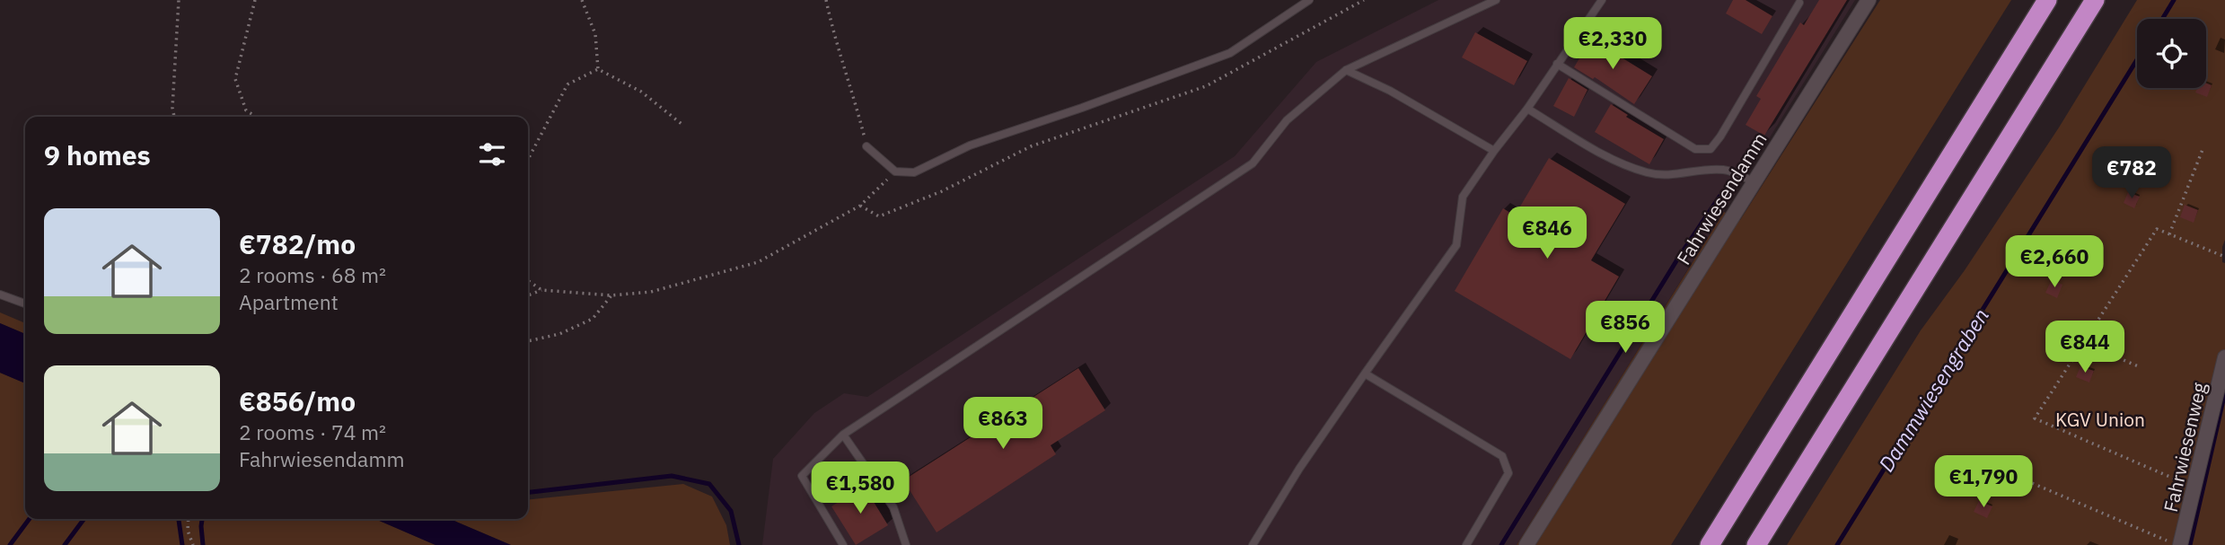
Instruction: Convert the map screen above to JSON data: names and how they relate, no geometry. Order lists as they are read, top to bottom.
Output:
{
  "streets": {
    "street": ["Fahrwiesendamm", "Fahrwiesenweg"]
  },
  "water": ["Dammwiesengraben"],
  "parks": ["KGV Union"],
  "page": {
    "price": [
      "€2,330",
      "€782",
      "€846",
      "€2,660",
      "€856",
      "€844",
      "€863",
      "€1,790",
      "€1,580"
    ],
    "heading": "9 homes",
    "list": [
      {
        "name": "€782/mo",
        "note": "2 rooms · 68 m² · Apartment"
      },
      {
        "name": "€856/mo",
        "note": "2 rooms · 74 m² · Fahrwiesendamm"
      }
    ]
  }
}
